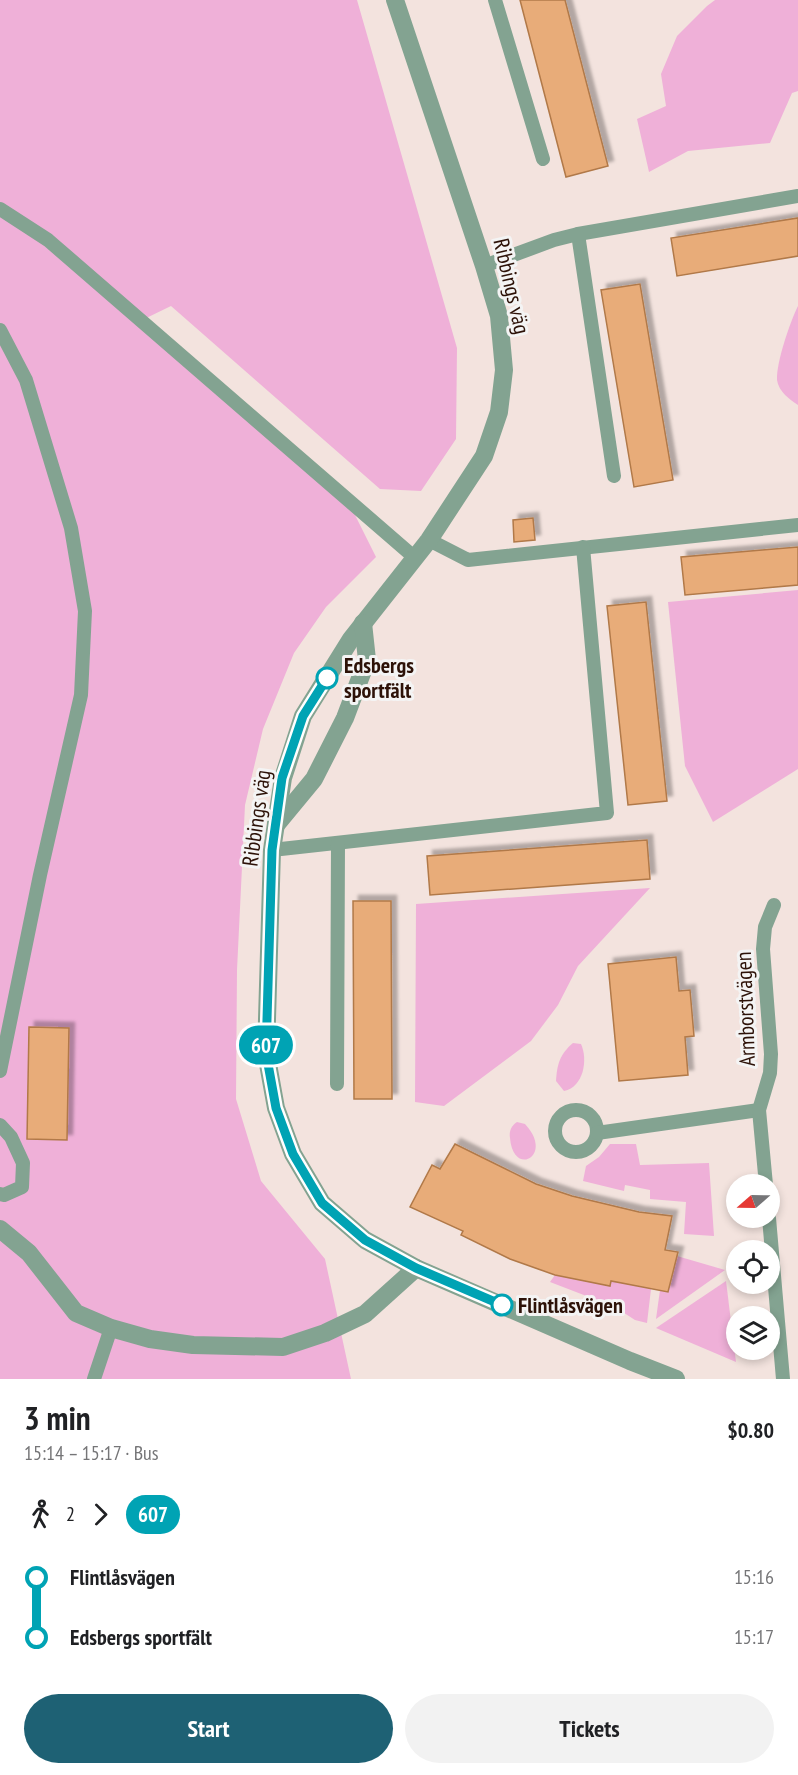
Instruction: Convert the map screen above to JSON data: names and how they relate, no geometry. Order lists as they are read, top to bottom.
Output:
{
  "streets": {
    "street": ["Ribbings väg"],
    "lane": ["Armborstvägen"]
  },
  "places": ["Edsbergs sportfält", "Flintlåsvägen"],
  "lines": ["bus line 607"],
  "north": "left",
  "page": {
    "on_map": "607",
    "heading": ["3 min", "15:14 – 15:17 · Bus", "$0.80"],
    "legs": ["2", "607"],
    "list": [
      {
        "name": "Flintlåsvägen",
        "value": "15:16"
      },
      {
        "name": "Edsbergs sportfält",
        "value": "15:17"
      }
    ],
    "buttons": ["Start", "Tickets"]
  }
}
